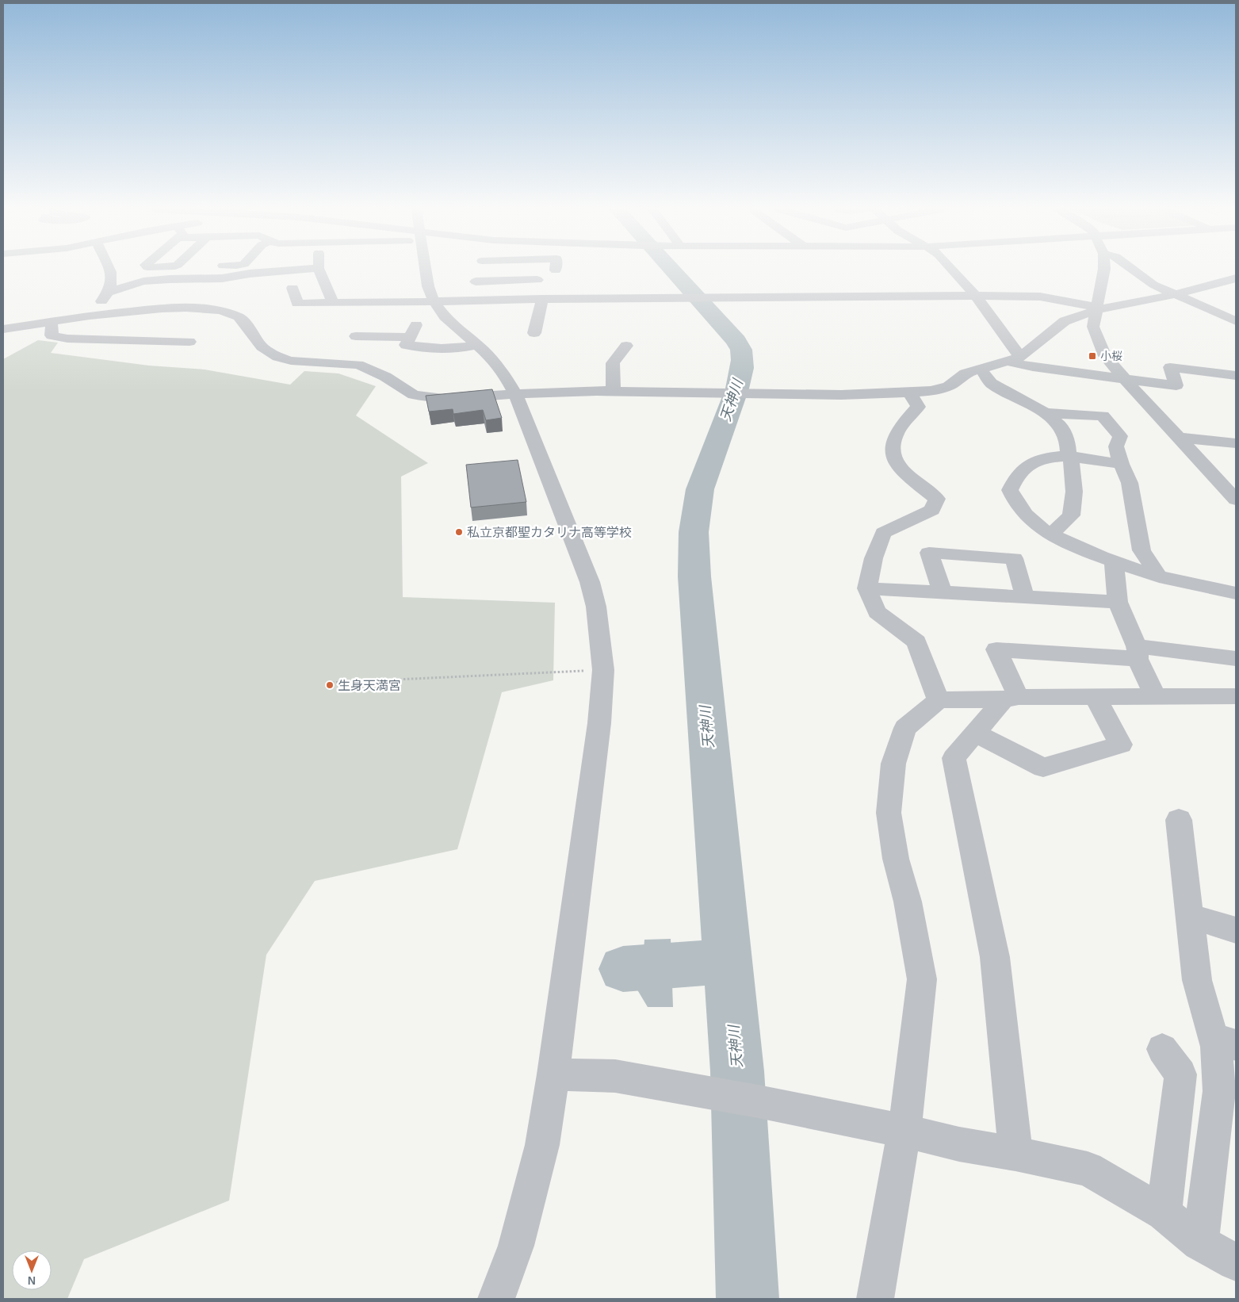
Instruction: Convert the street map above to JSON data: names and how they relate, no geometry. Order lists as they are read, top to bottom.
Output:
{
  "water": ["天神川"],
  "places": {
    "transit": ["小桜"],
    "other": ["私立京都聖カタリナ高等学校", "生身天満宮"]
  },
  "north": "bottom"
}
